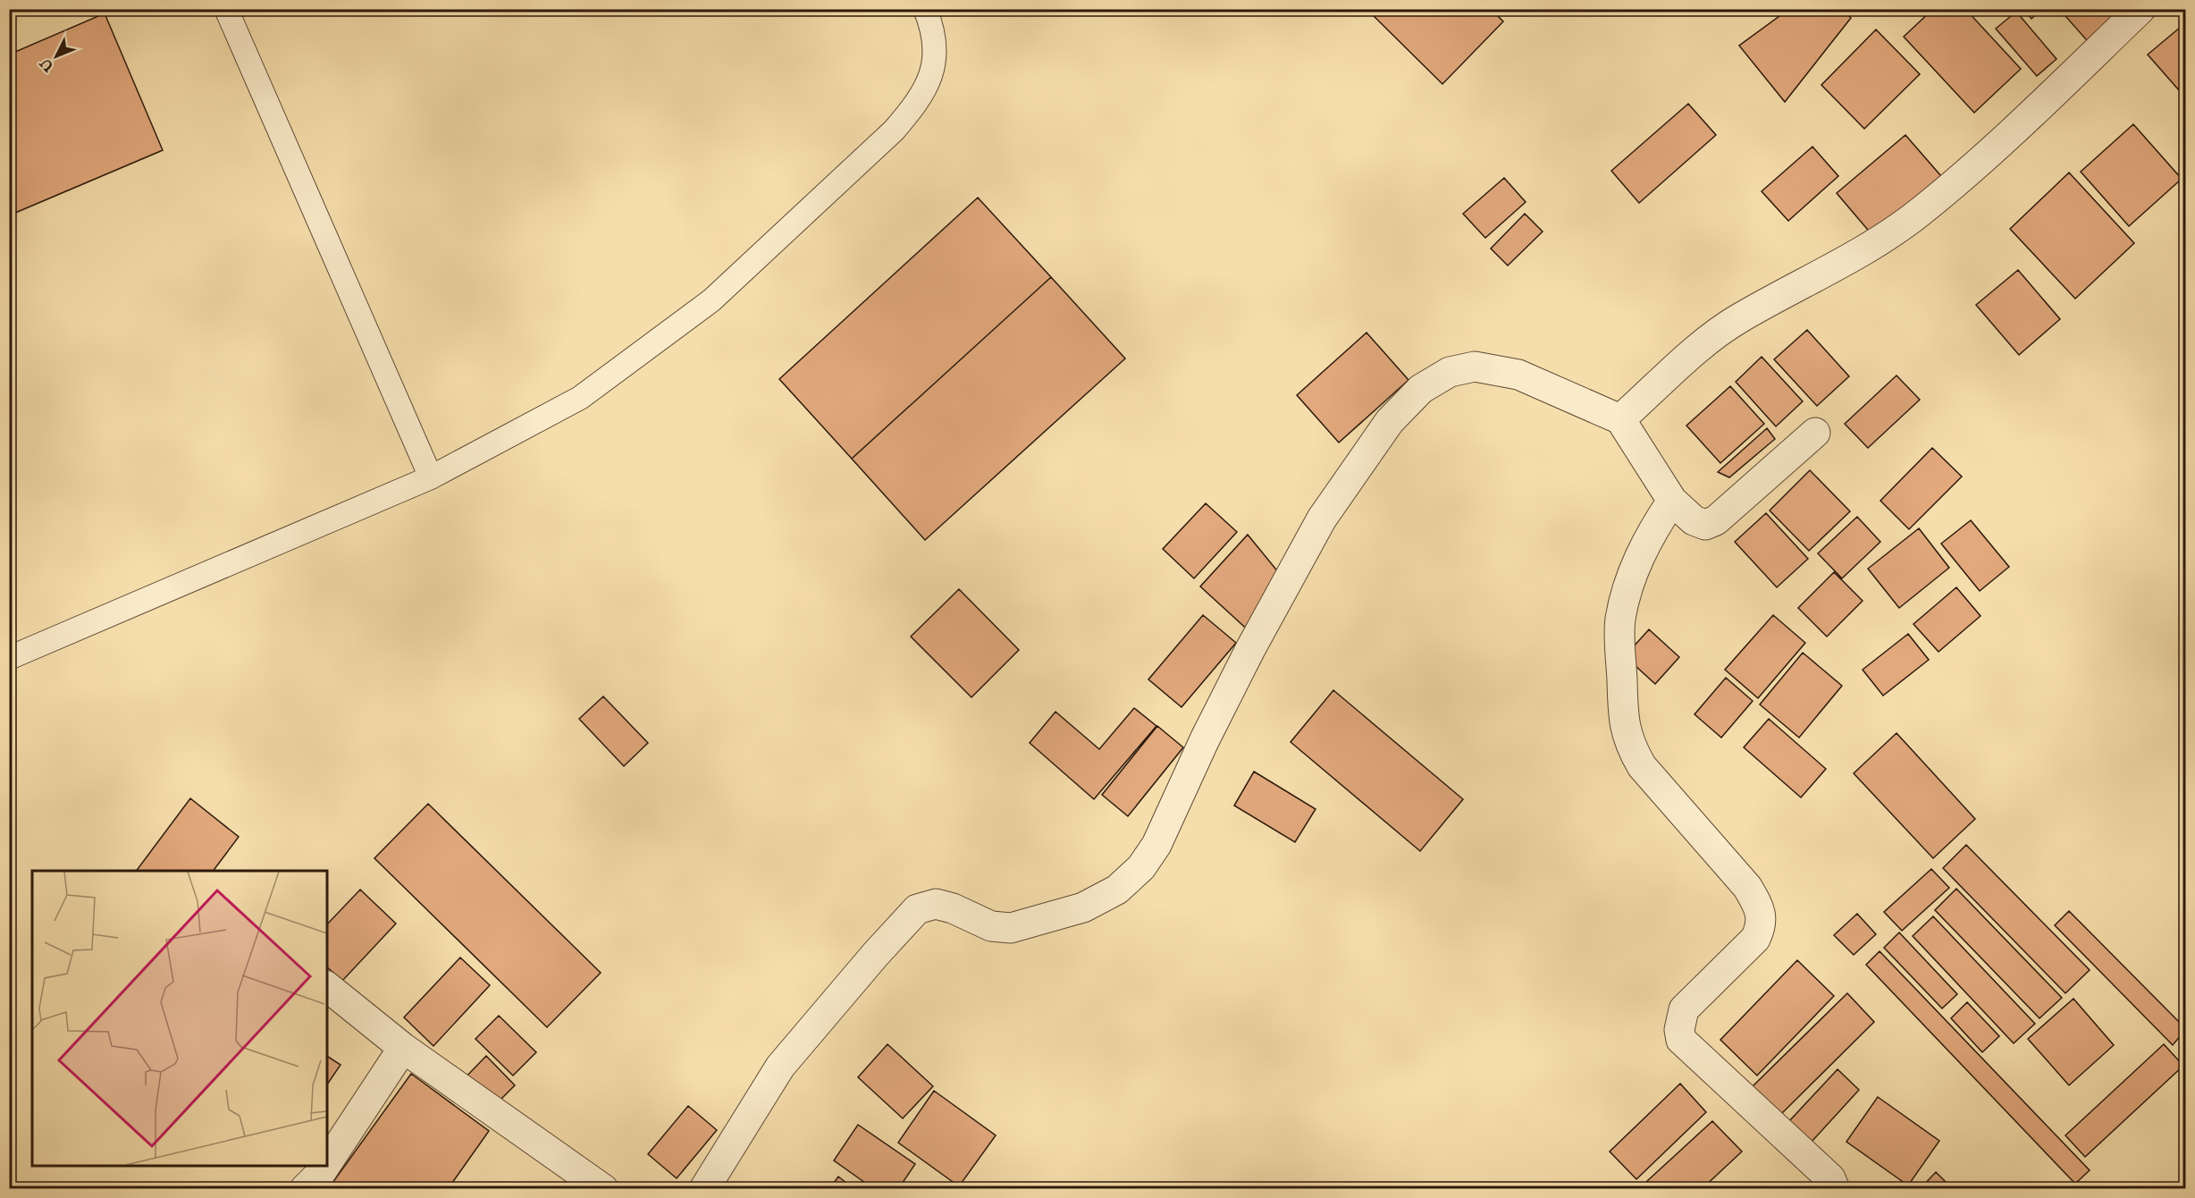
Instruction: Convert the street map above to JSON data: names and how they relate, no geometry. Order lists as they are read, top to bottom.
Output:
{
  "north": "bottom left"
}
